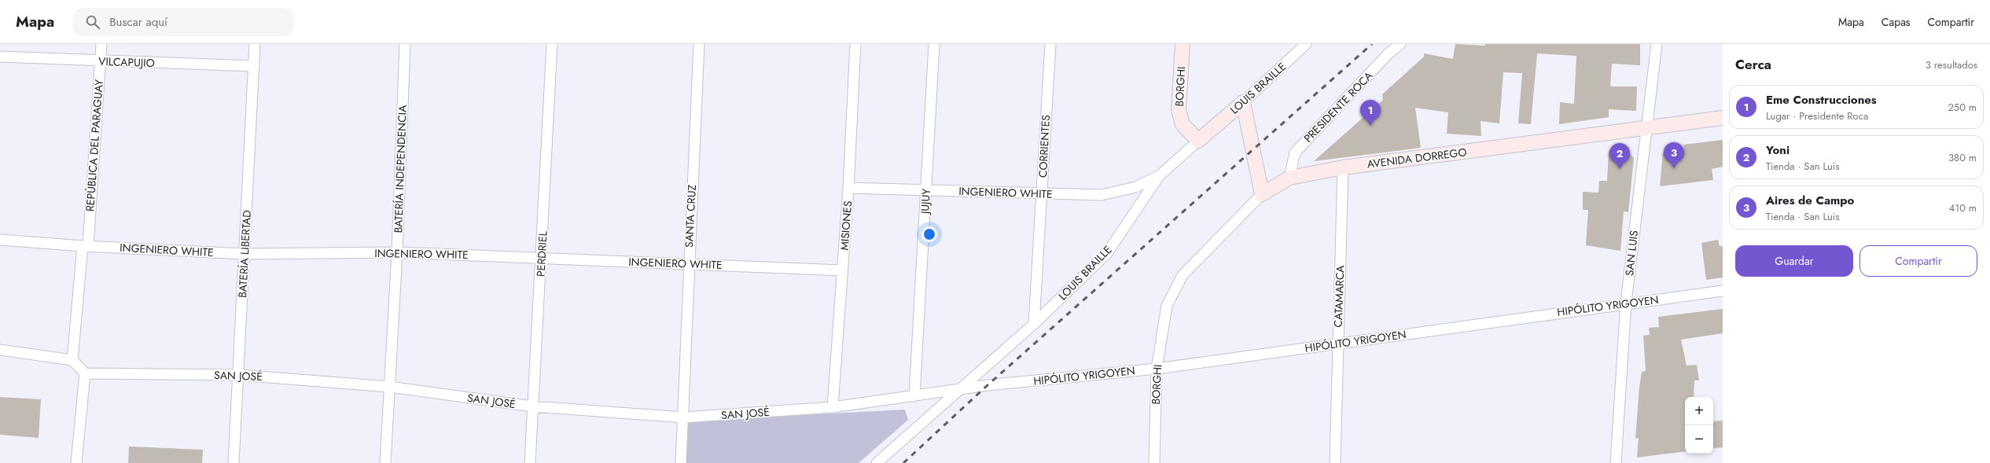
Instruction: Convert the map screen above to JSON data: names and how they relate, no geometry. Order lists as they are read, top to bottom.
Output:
{
  "streets": {
    "main road": ["BORGHI", "LOUIS BRAILLE", "AVENIDA DORREGO"],
    "street": [
      "VILCAPUJIO",
      "PRESIDENTE ROCA",
      "REPÚBLICA DEL PARAGUAY",
      "CORRIENTES",
      "BATERÍA INDEPENDENCIA",
      "INGENIERO WHITE",
      "JUJUY",
      "SANTA CRUZ",
      "MISIONES",
      "SAN LUIS",
      "BATERÍA LIBERTAD",
      "PERDRIEL",
      "CATAMARCA",
      "HIPÓLITO YRIGOYEN",
      "SAN JOSÉ"
    ]
  },
  "crossings": [
    ["VILCAPUJIO", "REPÚBLICA DEL PARAGUAY"],
    ["VILCAPUJIO", "BATERÍA LIBERTAD"],
    ["BORGHI", "LOUIS BRAILLE"],
    ["BORGHI", "AVENIDA DORREGO"],
    ["BORGHI", "HIPÓLITO YRIGOYEN"],
    ["LOUIS BRAILLE", "CORRIENTES"],
    ["LOUIS BRAILLE", "INGENIERO WHITE"],
    ["LOUIS BRAILLE", "SAN JOSÉ"],
    ["PRESIDENTE ROCA", "AVENIDA DORREGO"],
    ["REPÚBLICA DEL PARAGUAY", "INGENIERO WHITE"],
    ["CORRIENTES", "INGENIERO WHITE"],
    ["AVENIDA DORREGO", "SAN LUIS"],
    ["AVENIDA DORREGO", "CATAMARCA"],
    ["BATERÍA INDEPENDENCIA", "INGENIERO WHITE"],
    ["BATERÍA INDEPENDENCIA", "SAN JOSÉ"],
    ["INGENIERO WHITE", "JUJUY"],
    ["INGENIERO WHITE", "SANTA CRUZ"],
    ["INGENIERO WHITE", "MISIONES"],
    ["INGENIERO WHITE", "BATERÍA LIBERTAD"],
    ["INGENIERO WHITE", "PERDRIEL"],
    ["JUJUY", "SAN JOSÉ"],
    ["SANTA CRUZ", "SAN JOSÉ"],
    ["MISIONES", "SAN JOSÉ"],
    ["SAN LUIS", "HIPÓLITO YRIGOYEN"],
    ["BATERÍA LIBERTAD", "SAN JOSÉ"],
    ["PERDRIEL", "SAN JOSÉ"],
    ["CATAMARCA", "HIPÓLITO YRIGOYEN"],
    ["HIPÓLITO YRIGOYEN", "SAN JOSÉ"]
  ],
  "page": {
    "header": "Mapa",
    "search": "Buscar aquí",
    "nav": ["Mapa", "Capas", "Compartir"],
    "heading": ["Cerca", "3 resultados"],
    "list": [
      {
        "mark": "1",
        "name": "Eme Construcciones",
        "note": "Lugar · Presidente Roca",
        "value": "250 m"
      },
      {
        "mark": "2",
        "name": "Yoni",
        "note": "Tienda · San Luis",
        "value": "380 m"
      },
      {
        "mark": "3",
        "name": "Aires de Campo",
        "note": "Tienda · San Luis",
        "value": "410 m"
      }
    ],
    "pins": ["1", "3", "2"],
    "buttons": ["Guardar", "Compartir"],
    "map_buttons": ["+", "−"]
  }
}
